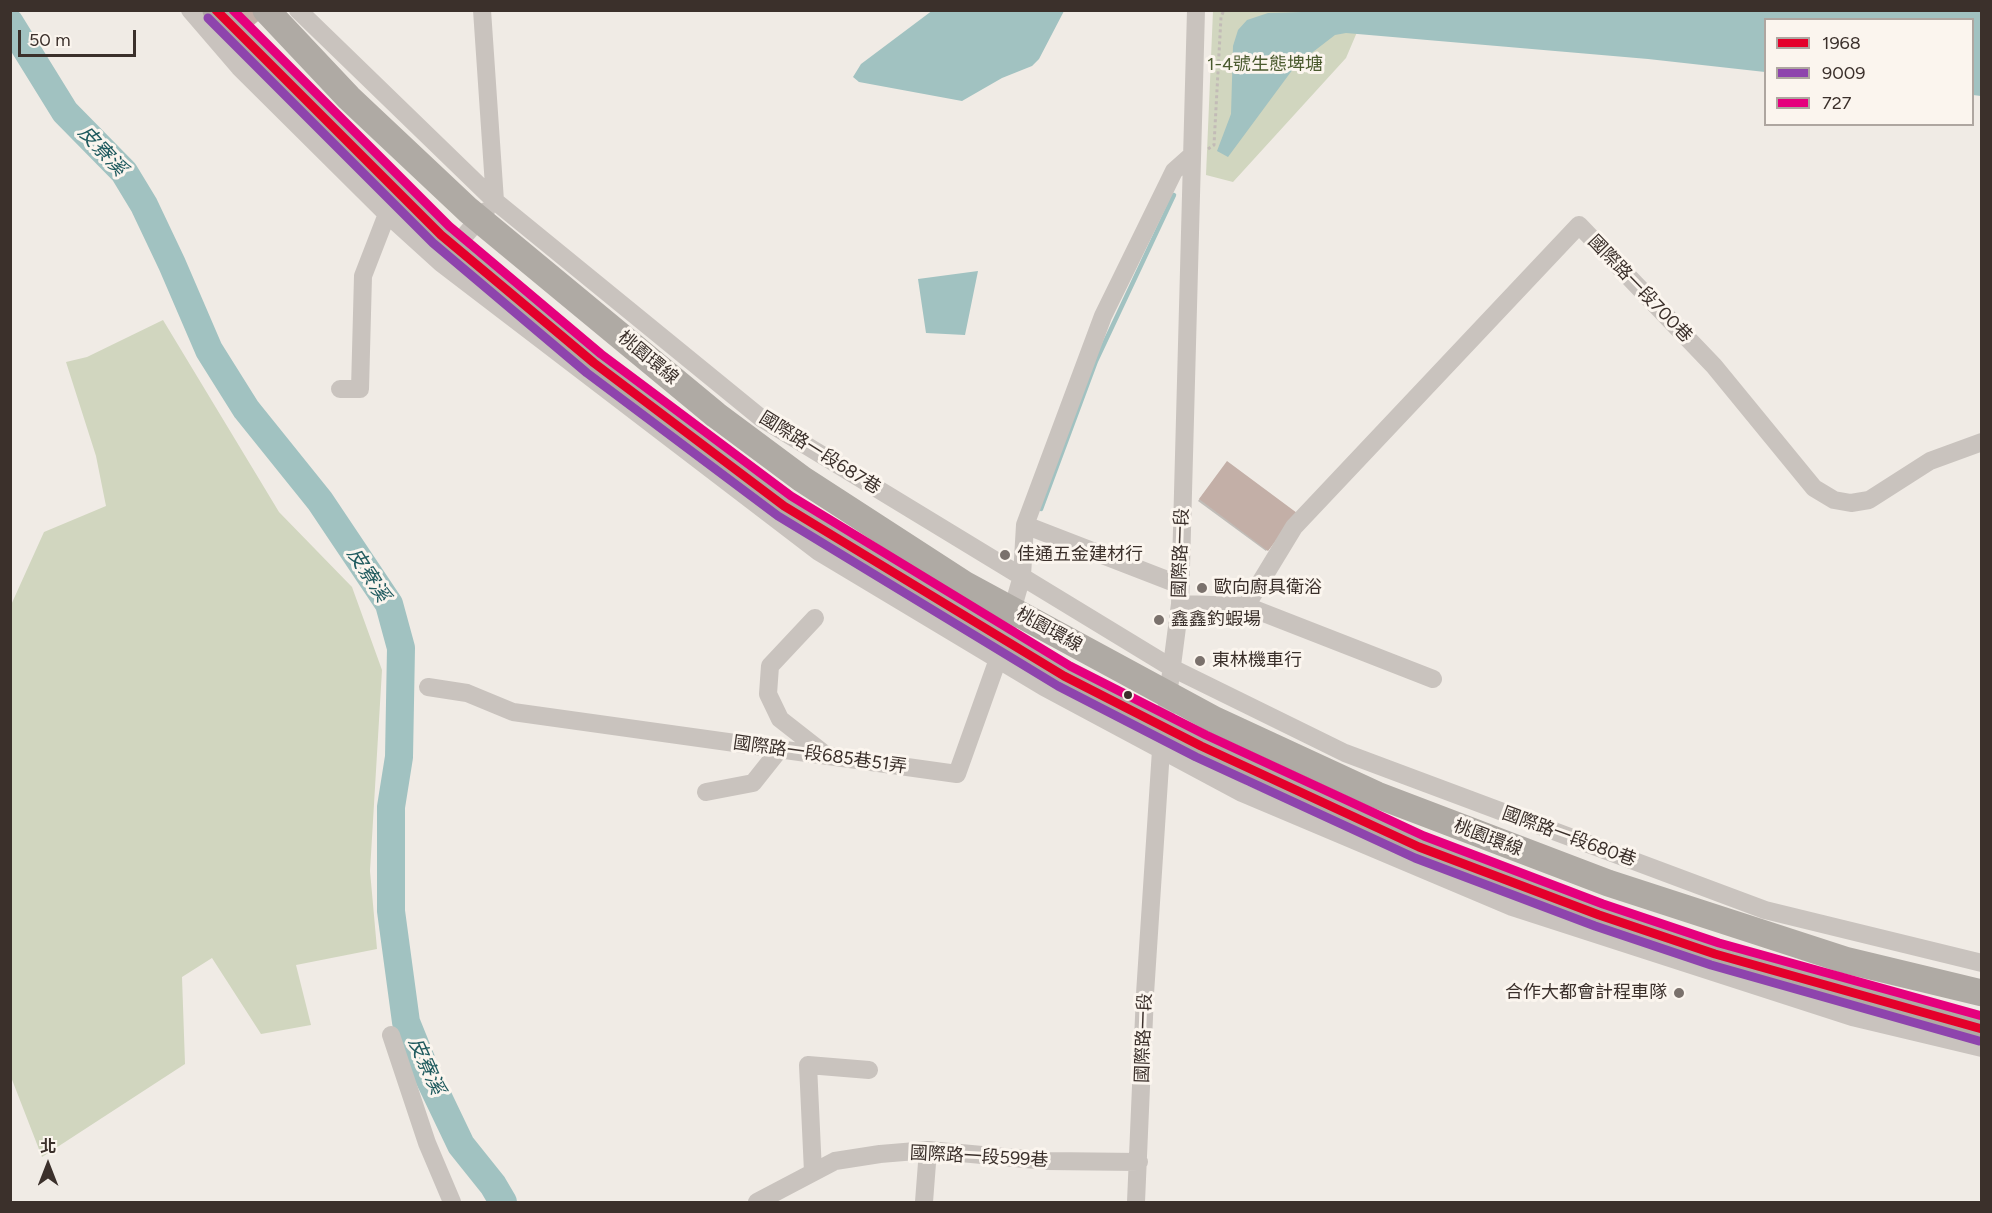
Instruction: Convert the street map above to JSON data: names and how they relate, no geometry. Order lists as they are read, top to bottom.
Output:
{
  "streets": {
    "highway": ["桃園環線"],
    "street": [
      "國際路一段700巷",
      "國際路一段687巷",
      "國際路一段",
      "國際路一段685巷51弄",
      "國際路一段680巷",
      "國際路一段599巷"
    ]
  },
  "crossings": [
    ["國際路一段687巷", "國際路一段"],
    ["國際路一段687巷", "國際路一段685巷51弄"],
    ["國際路一段687巷", "國際路一段680巷"],
    ["國際路一段", "國際路一段685巷51弄"],
    ["國際路一段", "國際路一段680巷"],
    ["國際路一段", "國際路一段599巷"]
  ],
  "water": ["皮寮溪"],
  "parks": ["1-4號生態埤塘"],
  "places": [
    "佳通五金建材行",
    "歐向廚具衛浴",
    "鑫鑫釣蝦場",
    "東林機車行",
    "合作大都會計程車隊"
  ],
  "lines": ["transit line 1968", "transit line 727", "transit line 9009"],
  "legend": ["1968", "9009", "727"],
  "scale_bar": "50 m",
  "north": "top"
}
